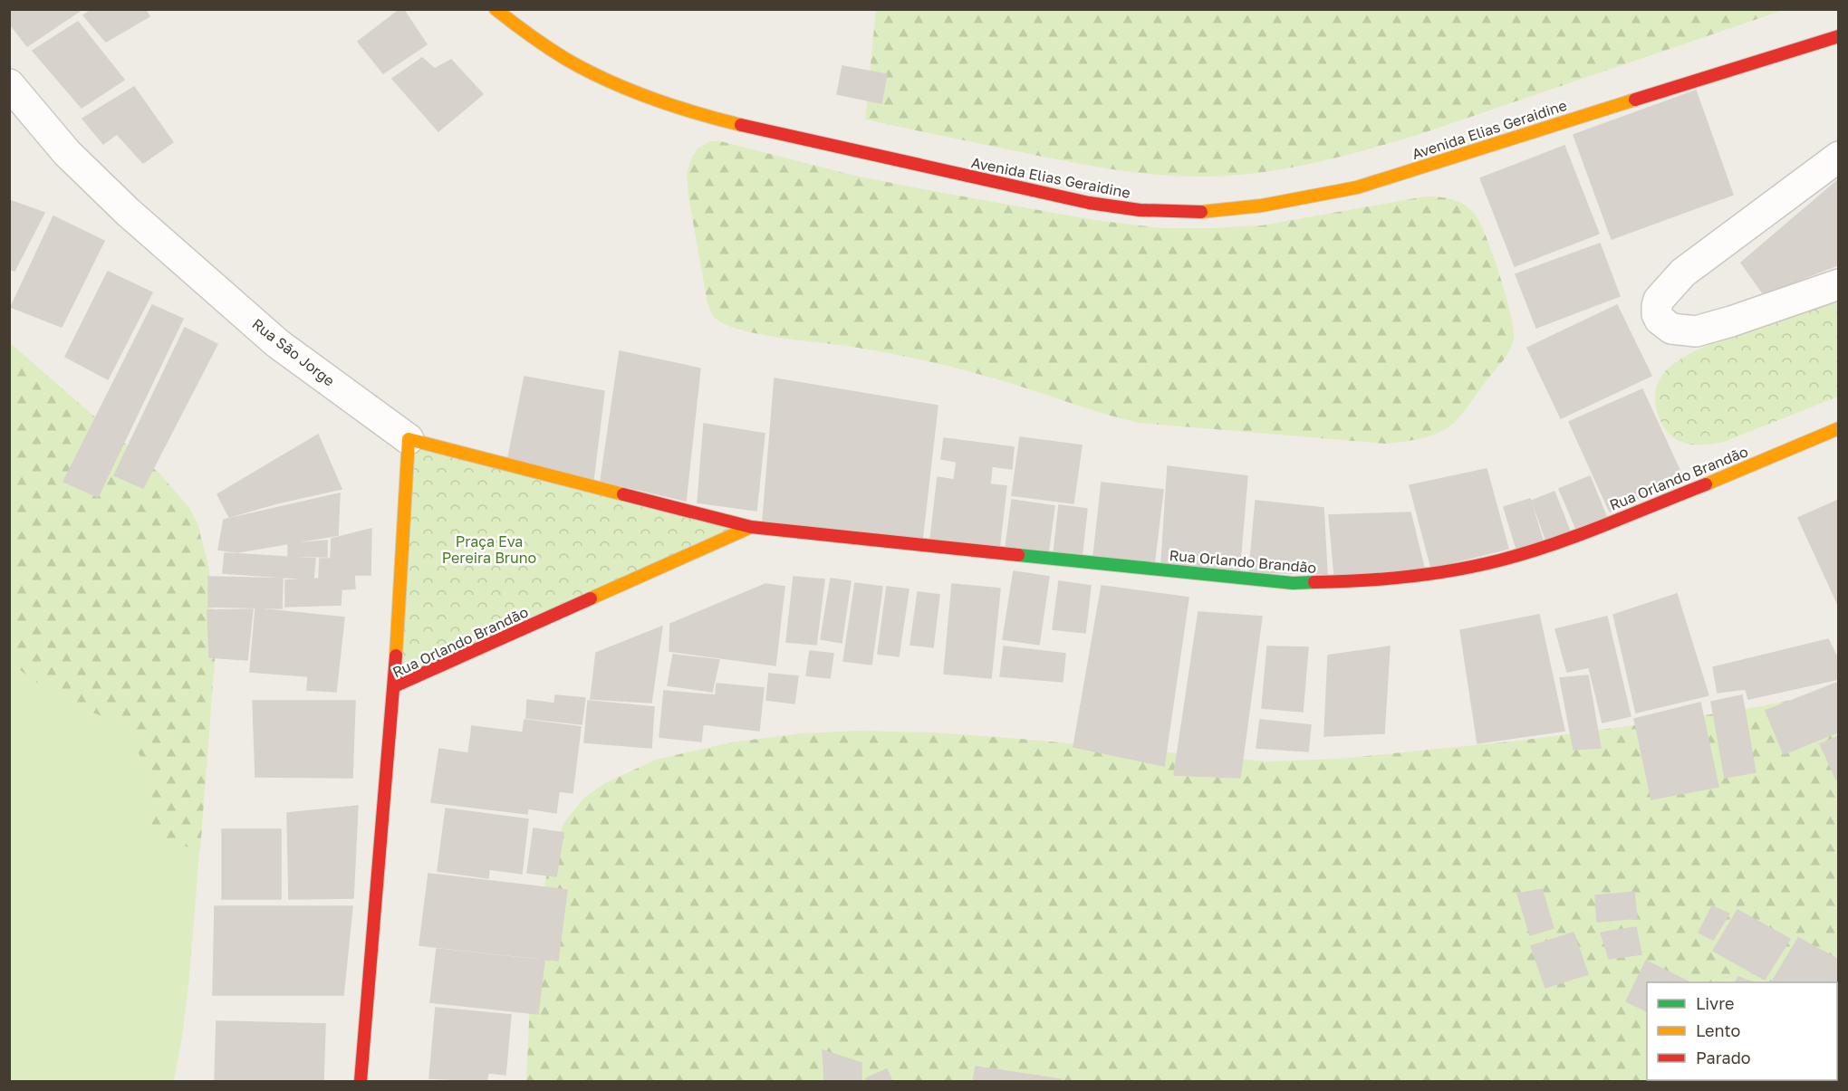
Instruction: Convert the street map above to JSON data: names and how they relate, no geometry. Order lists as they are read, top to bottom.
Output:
{
  "streets": {
    "street": ["Avenida Elias Geraidine", "Rua São Jorge", "Rua Orlando Brandão"]
  },
  "crossings": [
    ["Rua São Jorge", "Rua Orlando Brandão"]
  ],
  "parks": ["Praça Eva Pereira Bruno"],
  "legend": ["Livre", "Lento", "Parado"]
}
